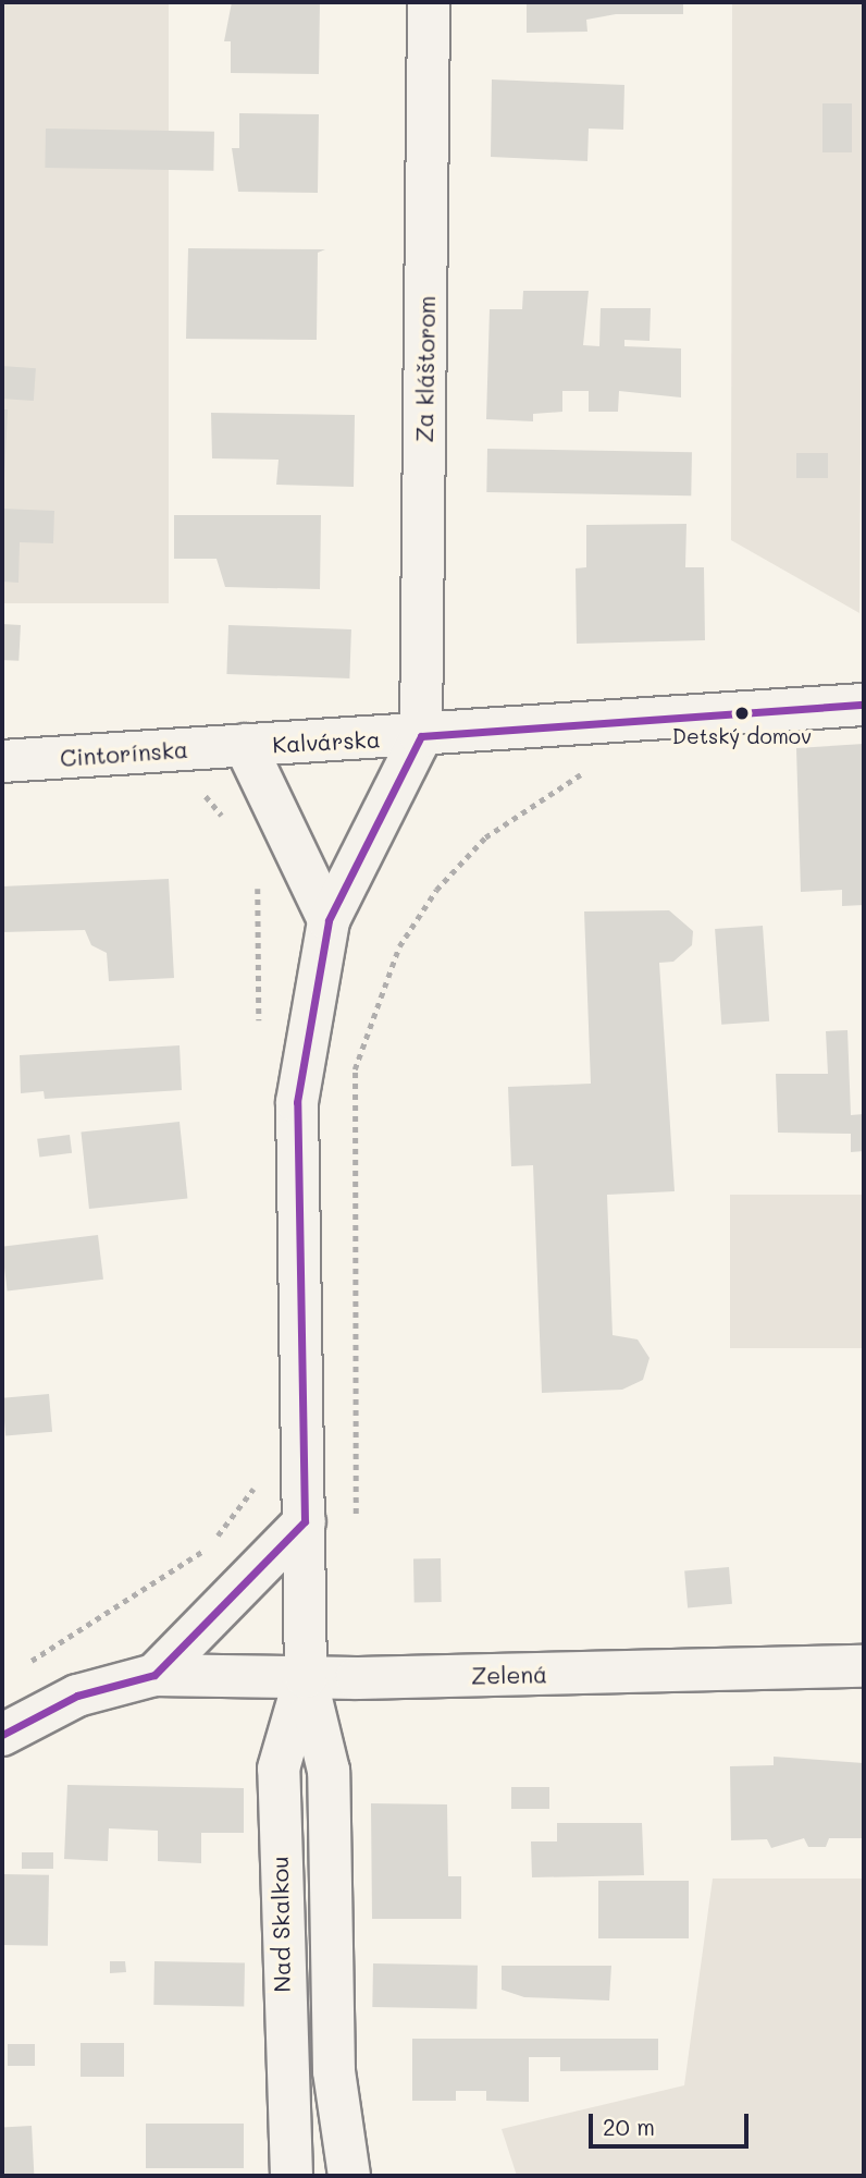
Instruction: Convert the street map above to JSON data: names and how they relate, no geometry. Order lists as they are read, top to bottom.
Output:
{
  "streets": {
    "street": [
      "Za kláštorom",
      "Kalvárska",
      "Cintorínska",
      "Zelená",
      "Nad Skalkou"
    ]
  },
  "crossings": [
    ["Za kláštorom", "Kalvárska"],
    ["Za kláštorom", "Nad Skalkou"],
    ["Kalvárska", "Cintorínska"],
    ["Kalvárska", "Nad Skalkou"],
    ["Zelená", "Nad Skalkou"]
  ],
  "places": ["Detský domov"],
  "scale_bar": "20 m"
}
